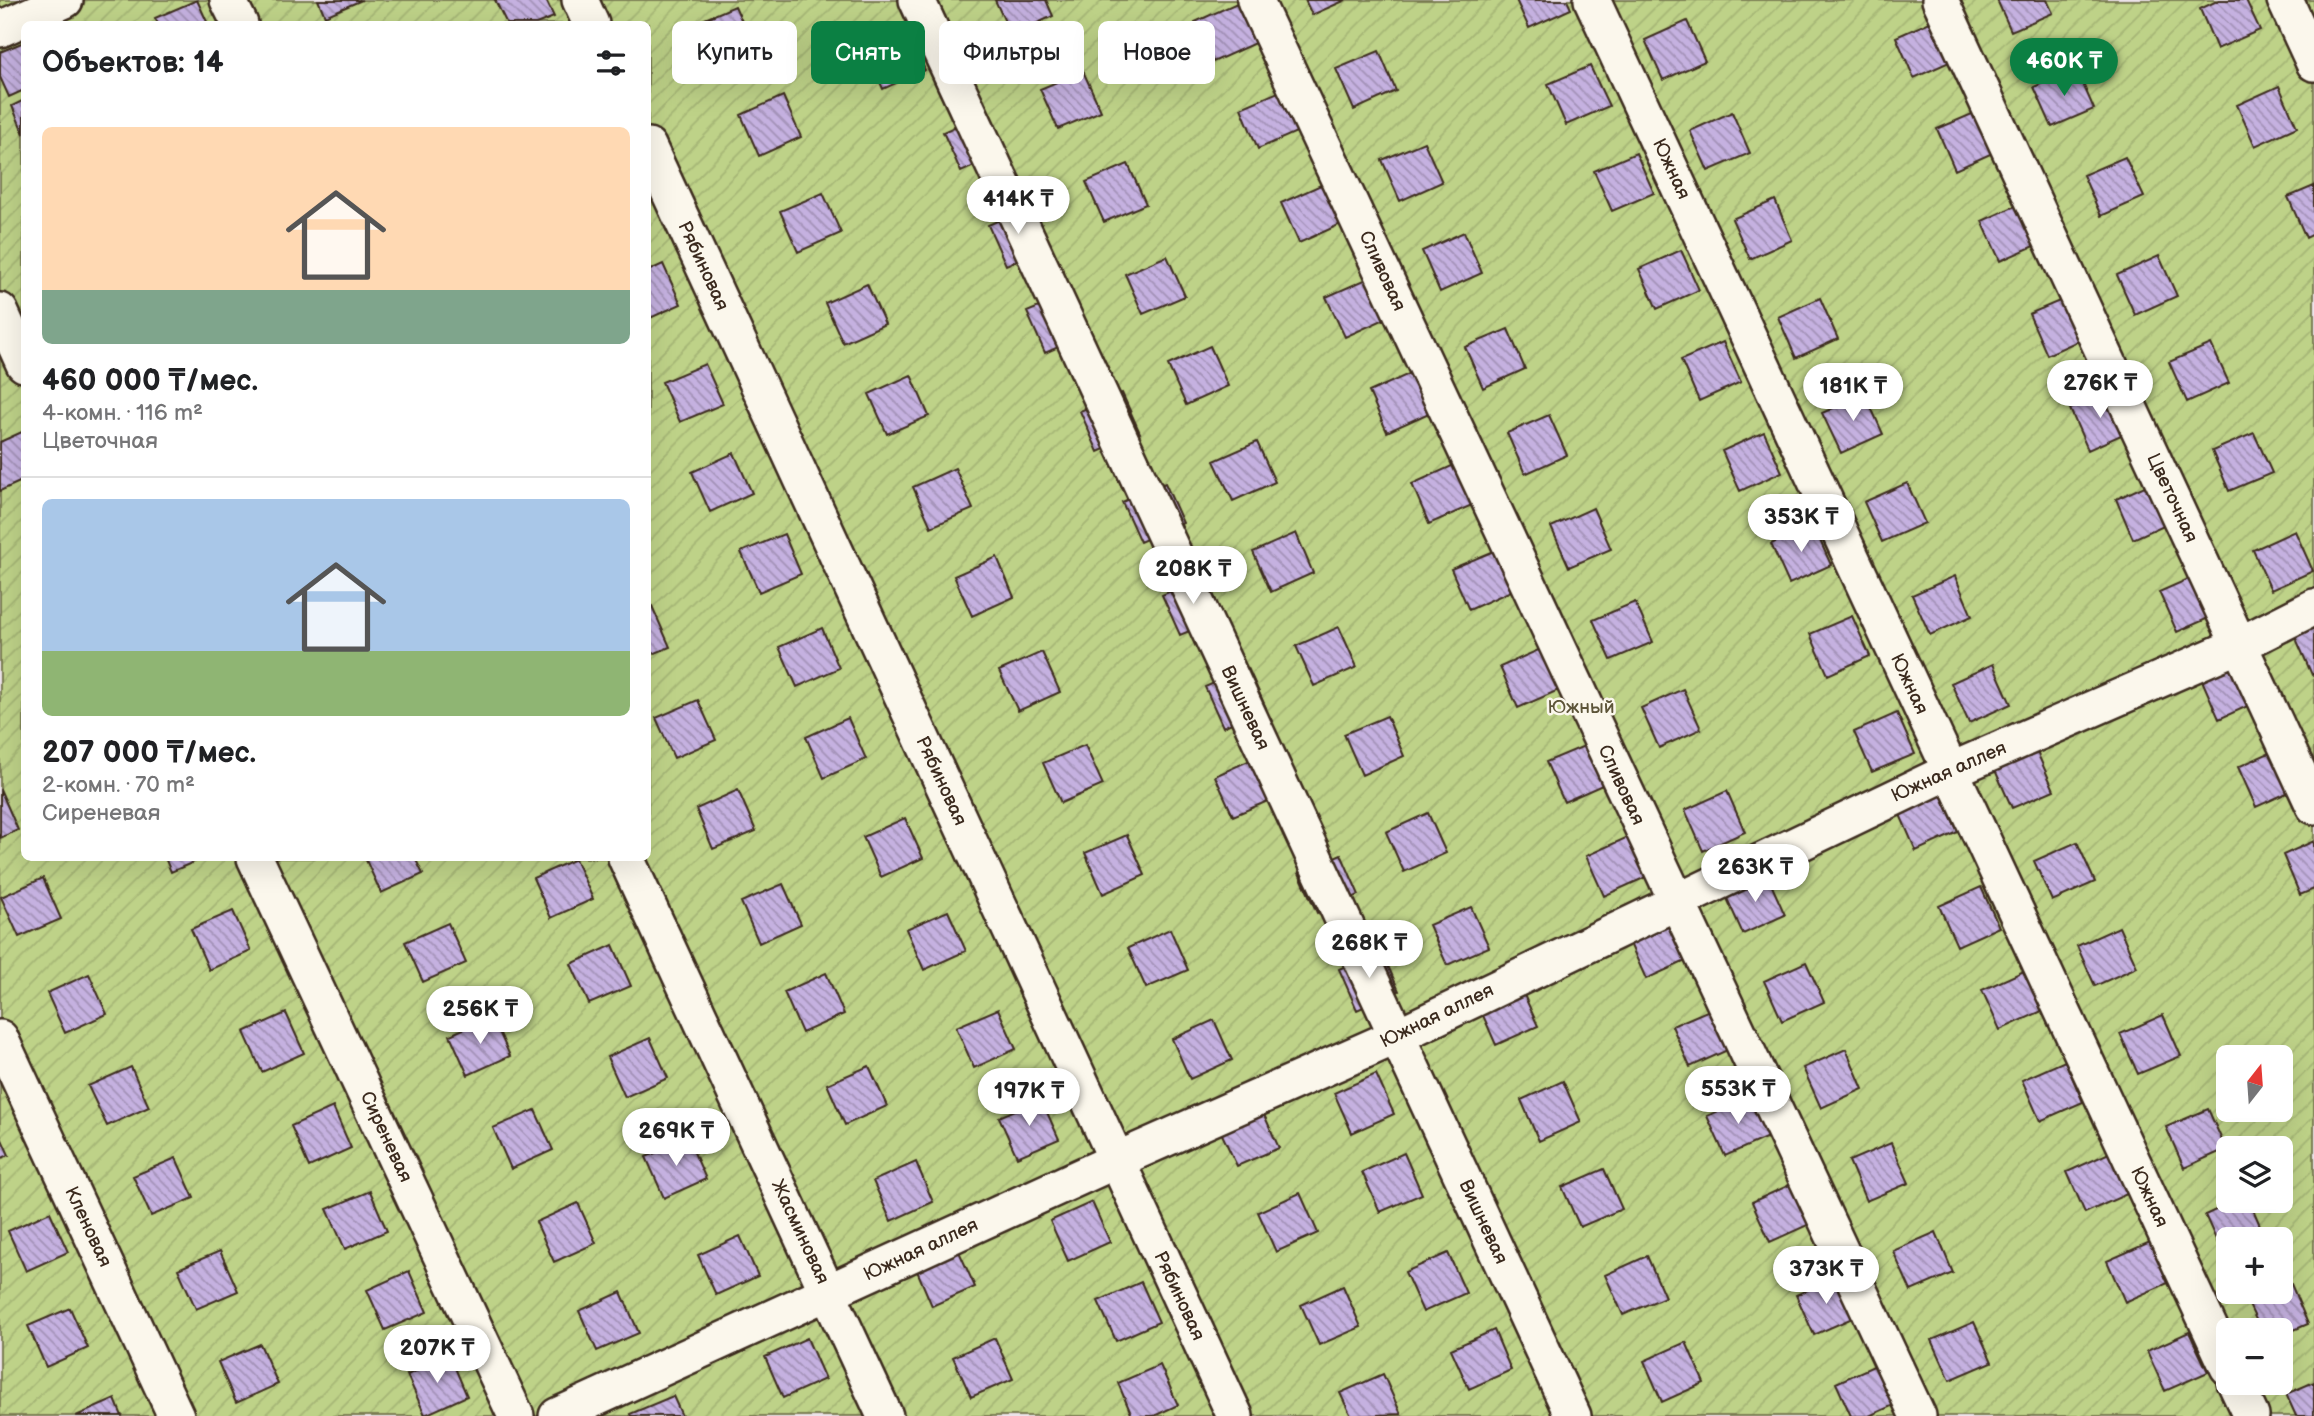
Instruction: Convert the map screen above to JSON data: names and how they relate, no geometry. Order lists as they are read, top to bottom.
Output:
{
  "streets": {
    "street": [
      "Южная",
      "Рябиновая",
      "Сливовая",
      "Цветочная",
      "Вишневая",
      "Южная аллея",
      "Сиреневая",
      "Кленовая",
      "Жасминовая"
    ]
  },
  "crossings": [
    ["Южная", "Южная аллея"],
    ["Рябиновая", "Южная аллея"],
    ["Сливовая", "Южная аллея"],
    ["Цветочная", "Южная аллея"],
    ["Вишневая", "Южная аллея"],
    ["Южная аллея", "Жасминовая"]
  ],
  "parks": ["Южный"],
  "north": "top",
  "page": {
    "chip": [
      "Купить",
      "Снять",
      "Фильтры",
      "Новое"
    ],
    "heading": "Объектов: 14",
    "price": [
      "460K ₸",
      "414K ₸",
      "276K ₸",
      "181K ₸",
      "353K ₸",
      "208K ₸",
      "263K ₸",
      "268K ₸",
      "256K ₸",
      "553K ₸",
      "197K ₸",
      "269K ₸",
      "373K ₸",
      "207K ₸"
    ],
    "list": [
      {
        "name": "460 000 ₸/мес.",
        "note": "4-комн. · 116 m² · Цветочная"
      },
      {
        "name": "207 000 ₸/мес.",
        "note": "2-комн. · 70 m² · Сиреневая"
      }
    ],
    "map_buttons": ["+", "−"]
  }
}
